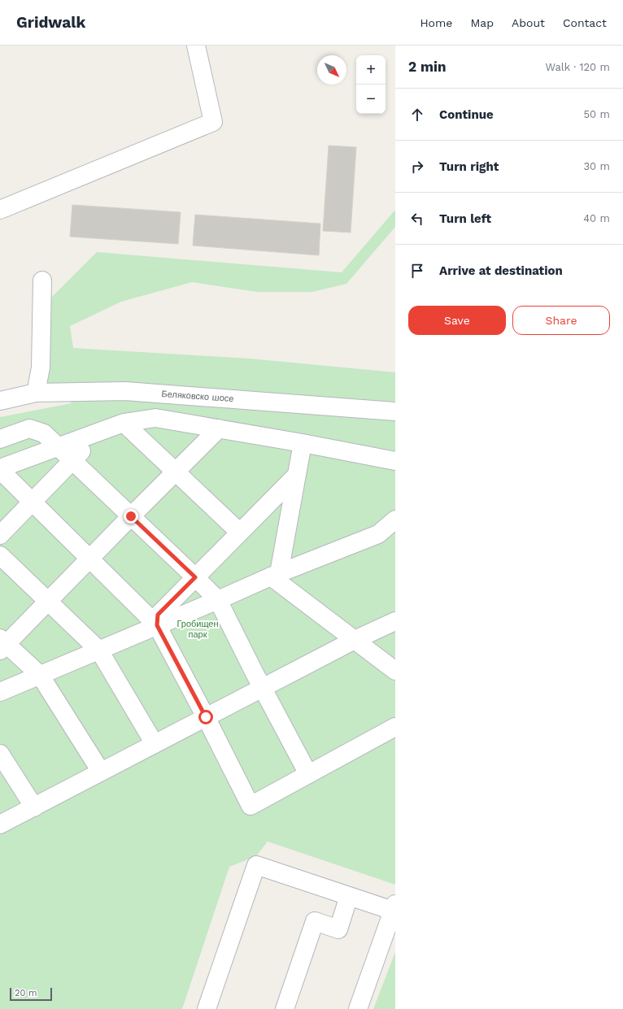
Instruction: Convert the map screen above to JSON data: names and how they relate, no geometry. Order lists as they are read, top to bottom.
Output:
{
  "streets": {
    "street": ["Беляковско шосе"]
  },
  "parks": ["Гробищен парк"],
  "scale_bar": "20 m",
  "north": "bottom right",
  "page": {
    "header": "Gridwalk",
    "nav": [
      "Home",
      "Map",
      "About",
      "Contact"
    ],
    "heading": ["2 min", "Walk · 120 m"],
    "map_buttons": ["+", "−"],
    "list": [
      ["Continue", "50 m"],
      ["Turn right", "30 m"],
      ["Turn left", "40 m"],
      "Arrive at destination"
    ],
    "buttons": ["Save", "Share"],
    "scale": "20 m"
  }
}
